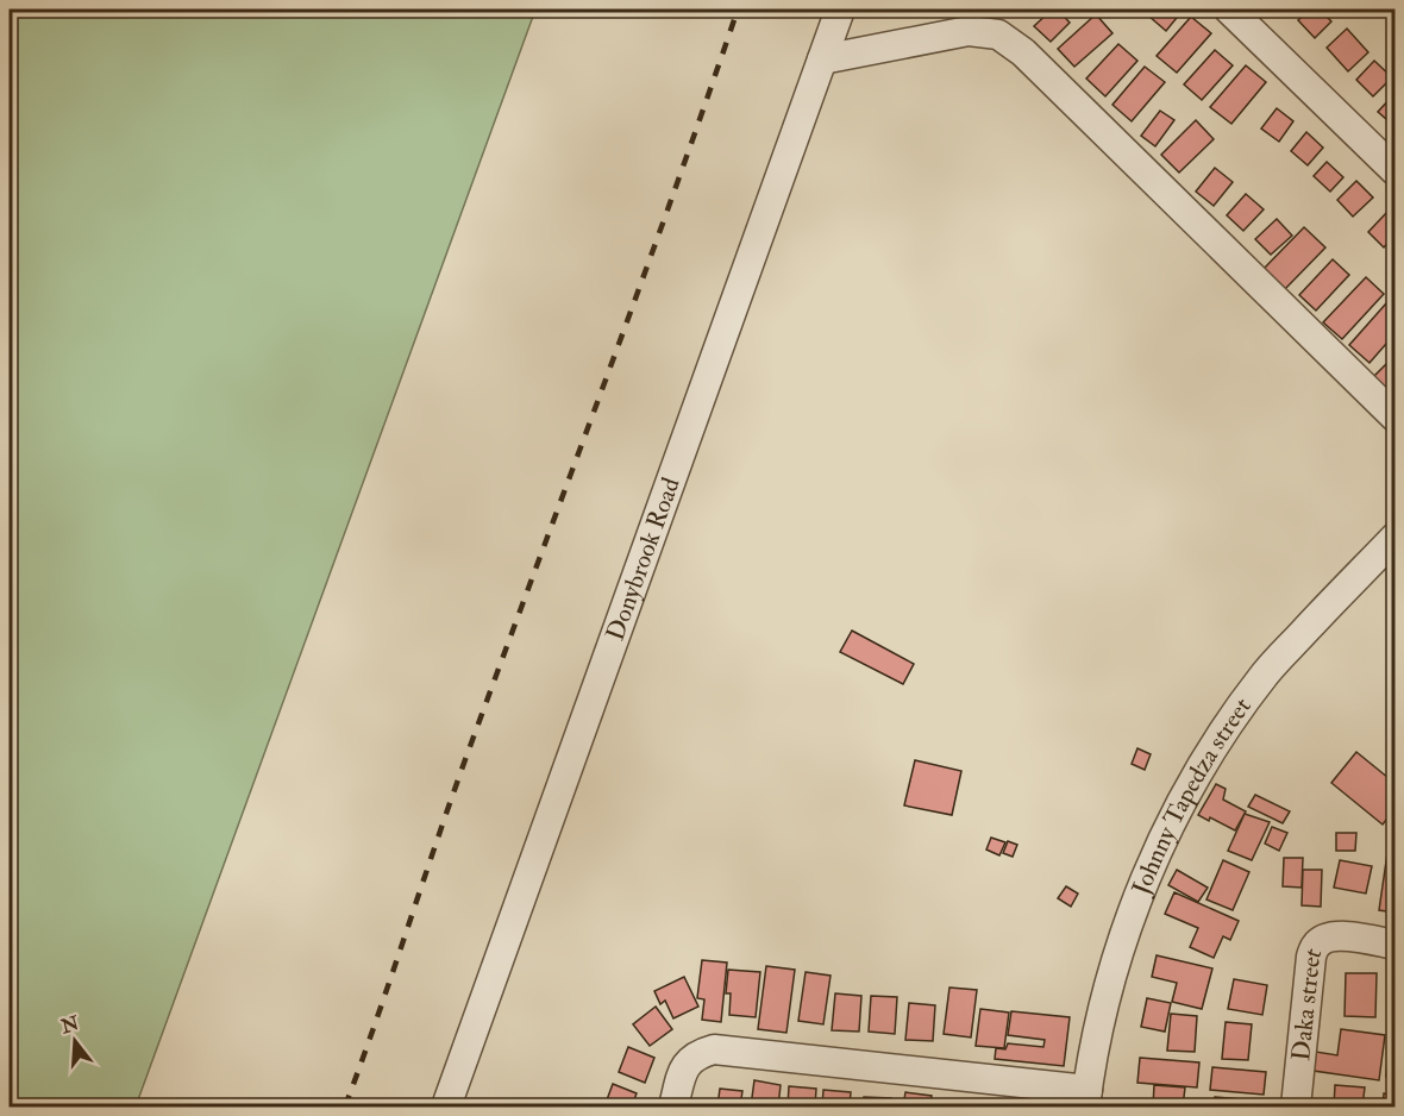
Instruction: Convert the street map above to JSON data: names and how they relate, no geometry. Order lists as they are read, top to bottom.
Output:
{
  "streets": {
    "street": ["Donybrook Road", "Johnny Tapedza street", "Daka street"]
  },
  "north": "top"
}
